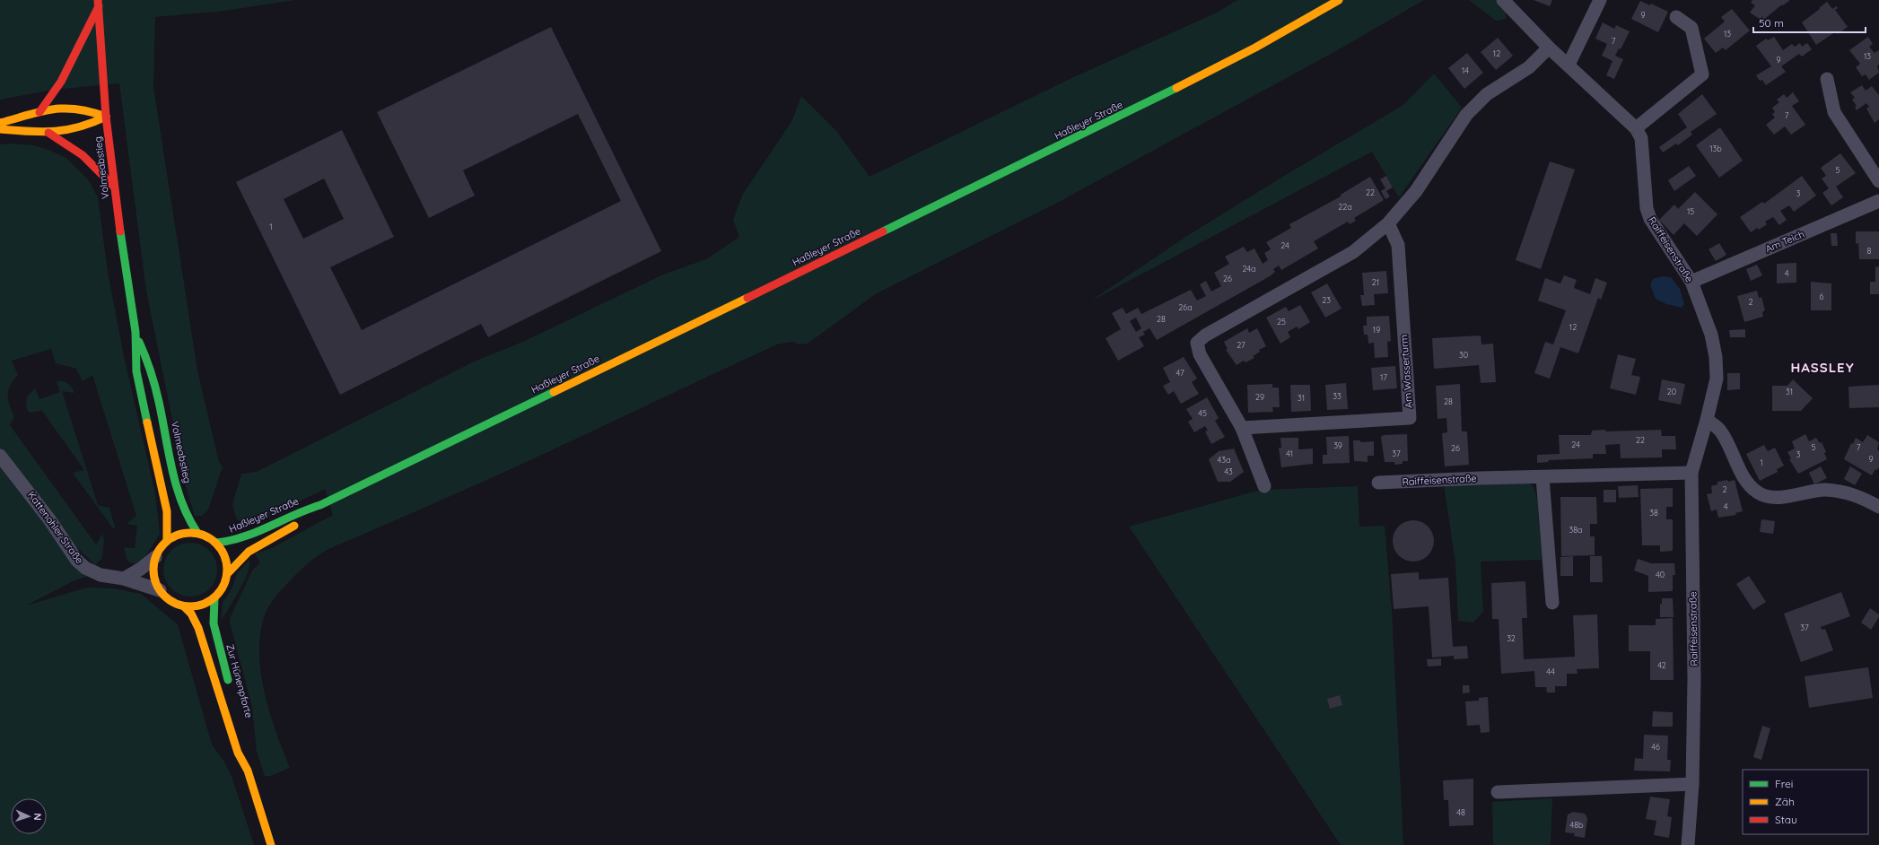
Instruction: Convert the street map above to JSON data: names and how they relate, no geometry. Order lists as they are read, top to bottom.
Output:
{
  "streets": {
    "main road": ["Haßleyer Straße", "Volmeabstieg", "Zur Hünenpforte"],
    "street": [
      "Am Teich",
      "Raiffeisenstraße",
      "Am Wasserturm",
      "Kattenohler Straße"
    ]
  },
  "crossings": [
    ["Haßleyer Straße", "Volmeabstieg"],
    ["Haßleyer Straße", "Kattenohler Straße"],
    ["Haßleyer Straße", "Zur Hünenpforte"],
    ["Volmeabstieg", "Kattenohler Straße"],
    ["Volmeabstieg", "Zur Hünenpforte"],
    ["Am Teich", "Raiffeisenstraße"],
    ["Kattenohler Straße", "Zur Hünenpforte"]
  ],
  "districts": ["HASSLEY"],
  "house_numbers": [
    "9",
    "13",
    "7",
    "12",
    "13",
    "9",
    "14",
    "7",
    "13b",
    "5",
    "22",
    "3",
    "22a",
    "15",
    "1",
    "24",
    "8",
    "24a",
    "4",
    "26",
    "21",
    "6",
    "23",
    "2",
    "26a",
    "28",
    "25",
    "12",
    "19",
    "27",
    "30",
    "47",
    "17",
    "20",
    "31",
    "33",
    "29",
    "31",
    "28",
    "45",
    "22",
    "24",
    "39",
    "5",
    "7",
    "26",
    "41",
    "37",
    "3",
    "9",
    "43a",
    "1",
    "43",
    "2",
    "4",
    "38",
    "38a",
    "40",
    "37",
    "32",
    "42",
    "44",
    "46",
    "48",
    "48b"
  ],
  "legend": ["Frei", "Zäh", "Stau"],
  "scale_bar": "50 m",
  "north": "right"
}
